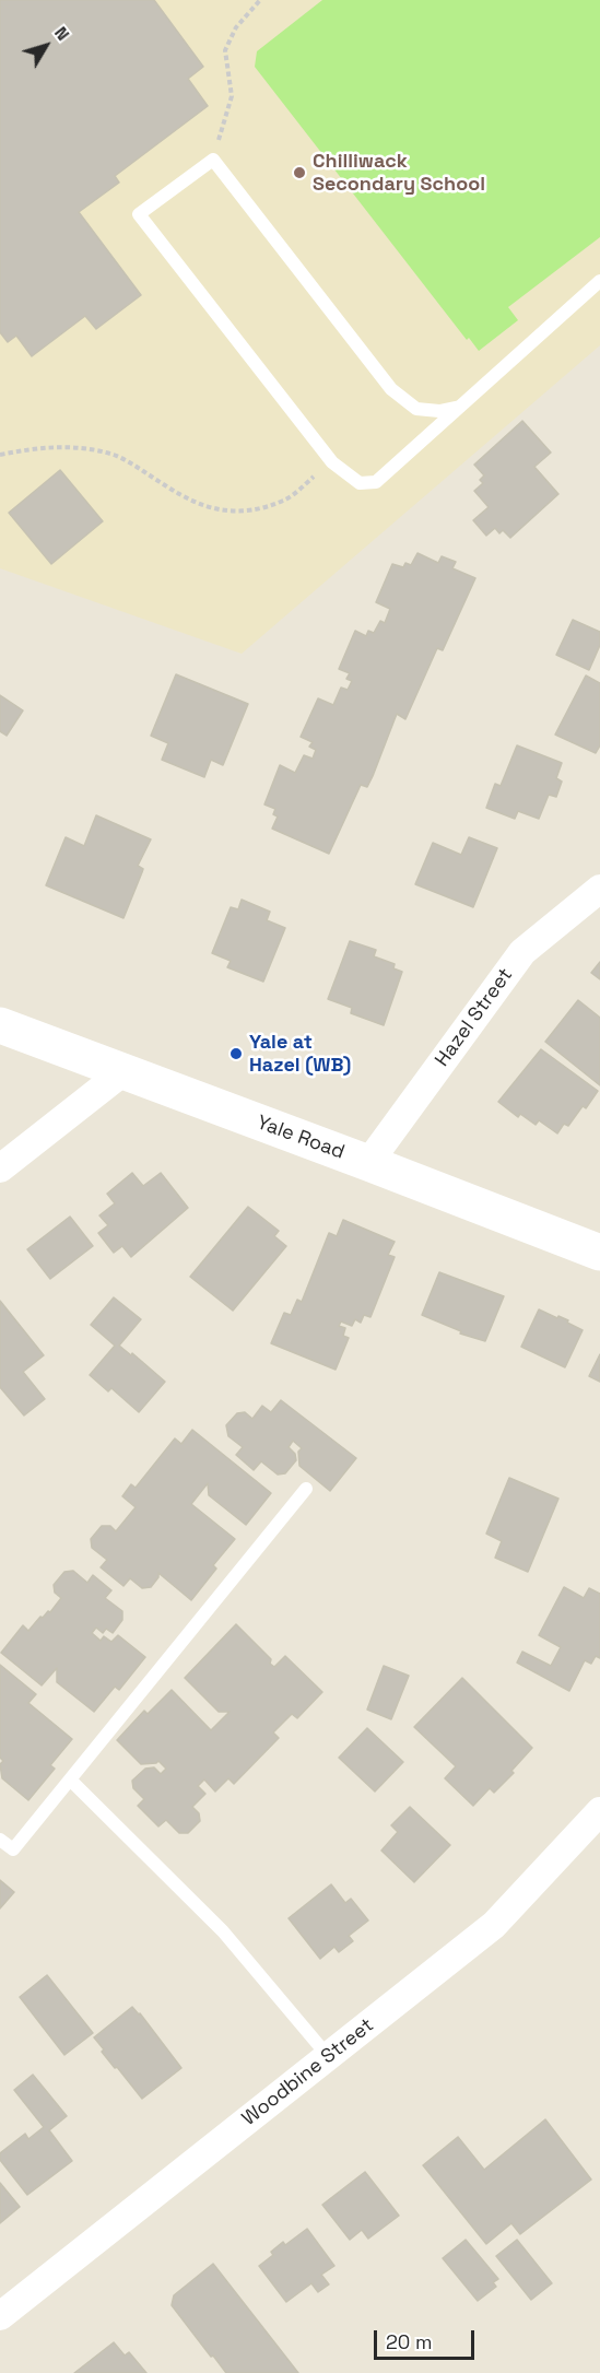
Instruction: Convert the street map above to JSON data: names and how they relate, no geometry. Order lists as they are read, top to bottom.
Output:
{
  "streets": {
    "main road": ["Yale Road"],
    "street": ["Hazel Street", "Woodbine Street"]
  },
  "crossings": [
    ["Hazel Street", "Yale Road"]
  ],
  "places": ["Chilliwack Secondary School", "Yale at Hazel (WB)"],
  "scale_bar": "20 m",
  "north": "top right"
}
